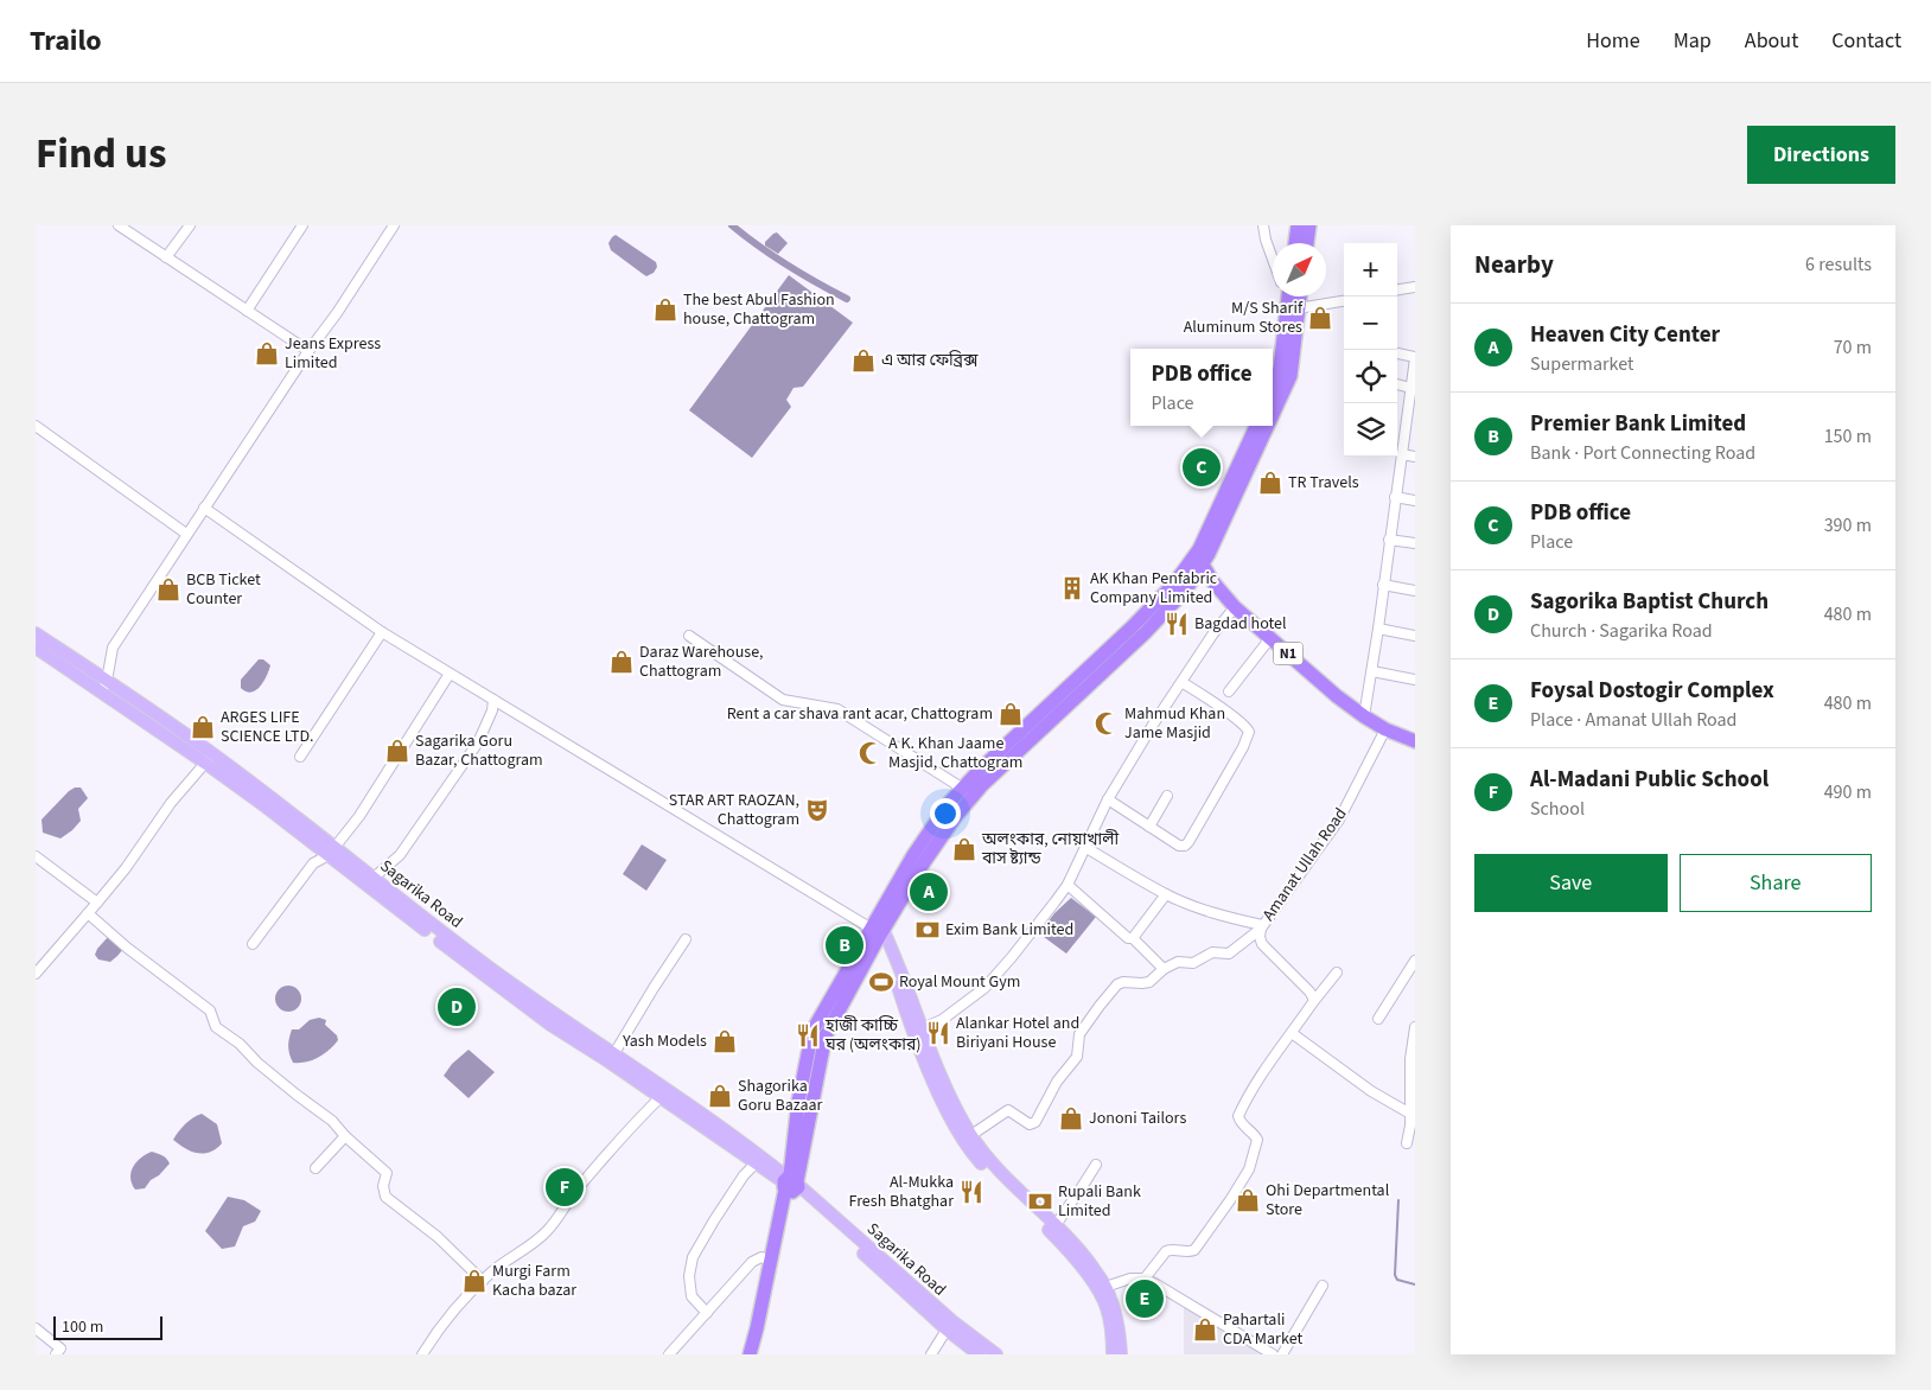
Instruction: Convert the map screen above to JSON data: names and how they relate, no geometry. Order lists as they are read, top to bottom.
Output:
{
  "streets": {
    "highway": ["N1"],
    "main road": ["Sagarika Road"],
    "street": ["Amanat Ullah Road"]
  },
  "crossings": [
    ["N1", "Amanat Ullah Road"]
  ],
  "places": {
    "shop": [
      "The best Abul Fashion house, Chattogram",
      "M/S Sharif Aluminum Stores",
      "Jeans Express Limited",
      "এ আর ফেব্রিক্স",
      "TR Travels",
      "BCB Ticket Counter",
      "Daraz Warehouse, Chattogram",
      "Rent a car shava rant acar, Chattogram",
      "ARGES LIFE SCIENCE LTD.",
      "Sagarika Goru Bazar, Chattogram",
      "অলংকার, নোয়াখালী বাস ষ্ট্যান্ড",
      "Yash Models",
      "Shagorika Goru Bazaar",
      "Jononi Tailors",
      "Ohi Departmental Store",
      "Murgi Farm Kacha bazar",
      "Pahartali CDA Market"
    ],
    "building": ["AK Khan Penfabric Company Limited"],
    "restaurant": [
      "Bagdad hotel",
      "Alankar Hotel and Biriyani House",
      "হাজী কাচ্চি ঘর (অলংকার)",
      "Al-Mukka Fresh Bhatghar"
    ],
    "mosque": ["Mahmud Khan Jame Masjid", "A K. Khan Jaame Masjid, Chattogram"],
    "theatre": ["STAR ART RAOZAN, Chattogram"],
    "bank": ["Exim Bank Limited", "Rupali Bank Limited"],
    "sports": ["Royal Mount Gym"]
  },
  "scale_bar": "100 m",
  "north": "top right",
  "page": {
    "header": "Trailo",
    "nav": [
      "Home",
      "Map",
      "About",
      "Contact"
    ],
    "title": "Find us",
    "buttons": [
      "Directions",
      ["Save", "Share"]
    ],
    "heading": ["Nearby", "6 results"],
    "map_buttons": ["+", "−"],
    "list": [
      {
        "mark": "A",
        "name": "Heaven City Center",
        "note": "Supermarket",
        "value": "70 m"
      },
      {
        "mark": "B",
        "name": "Premier Bank Limited",
        "note": "Bank · Port Connecting Road",
        "value": "150 m"
      },
      {
        "mark": "C",
        "name": "PDB office",
        "note": "Place",
        "value": "390 m"
      },
      {
        "mark": "D",
        "name": "Sagorika Baptist Church",
        "note": "Church · Sagarika Road",
        "value": "480 m"
      },
      {
        "mark": "E",
        "name": "Foysal Dostogir Complex",
        "note": "Place · Amanat Ullah Road",
        "value": "480 m"
      },
      {
        "mark": "F",
        "name": "Al-Madani Public School",
        "note": "School",
        "value": "490 m"
      }
    ],
    "popup": ["PDB office", "Place"],
    "pins": [
      "C",
      "A",
      "B",
      "D",
      "F",
      "E"
    ],
    "scale": "100 m"
  }
}
